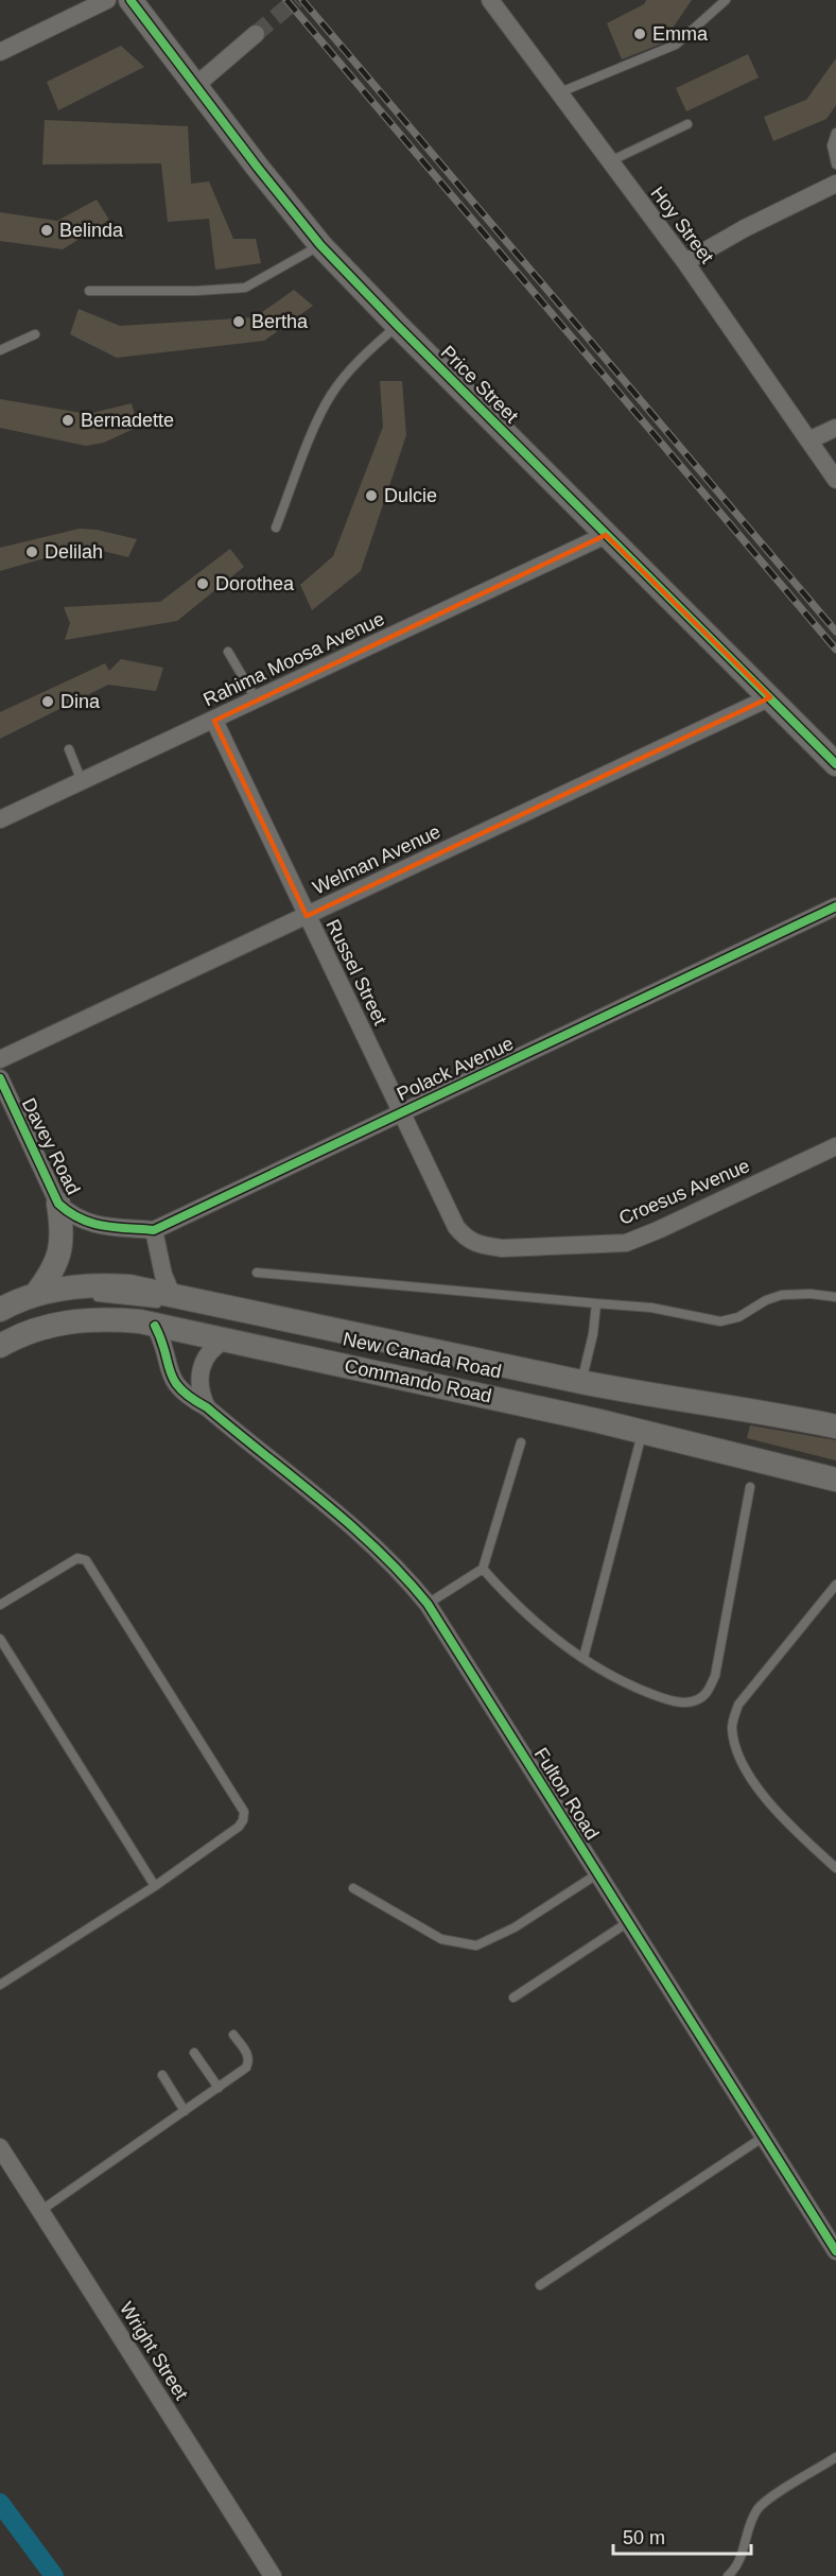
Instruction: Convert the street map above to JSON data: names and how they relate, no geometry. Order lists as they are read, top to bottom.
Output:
{
  "streets": {
    "main road": ["Price Street", "Commando Road"],
    "street": [
      "Hoy Street",
      "Rahima Moosa Avenue",
      "Welman Avenue",
      "Russel Street",
      "Polack Avenue",
      "Davey Road",
      "Croesus Avenue",
      "Fulton Road",
      "Wright Street"
    ],
    "lane": ["New Canada Road"]
  },
  "crossings": [
    ["Price Street", "Rahima Moosa Avenue"],
    ["Price Street", "Welman Avenue"],
    ["Rahima Moosa Avenue", "Russel Street"],
    ["Welman Avenue", "Russel Street"],
    ["Russel Street", "Polack Avenue"],
    ["Russel Street", "Croesus Avenue"],
    ["Polack Avenue", "Davey Road"],
    ["New Canada Road", "Commando Road"],
    ["Commando Road", "Fulton Road"]
  ],
  "places": [
    "Emma",
    "Belinda",
    "Bertha",
    "Bernadette",
    "Dulcie",
    "Delilah",
    "Dorothea",
    "Dina"
  ],
  "scale_bar": "50 m"
}
